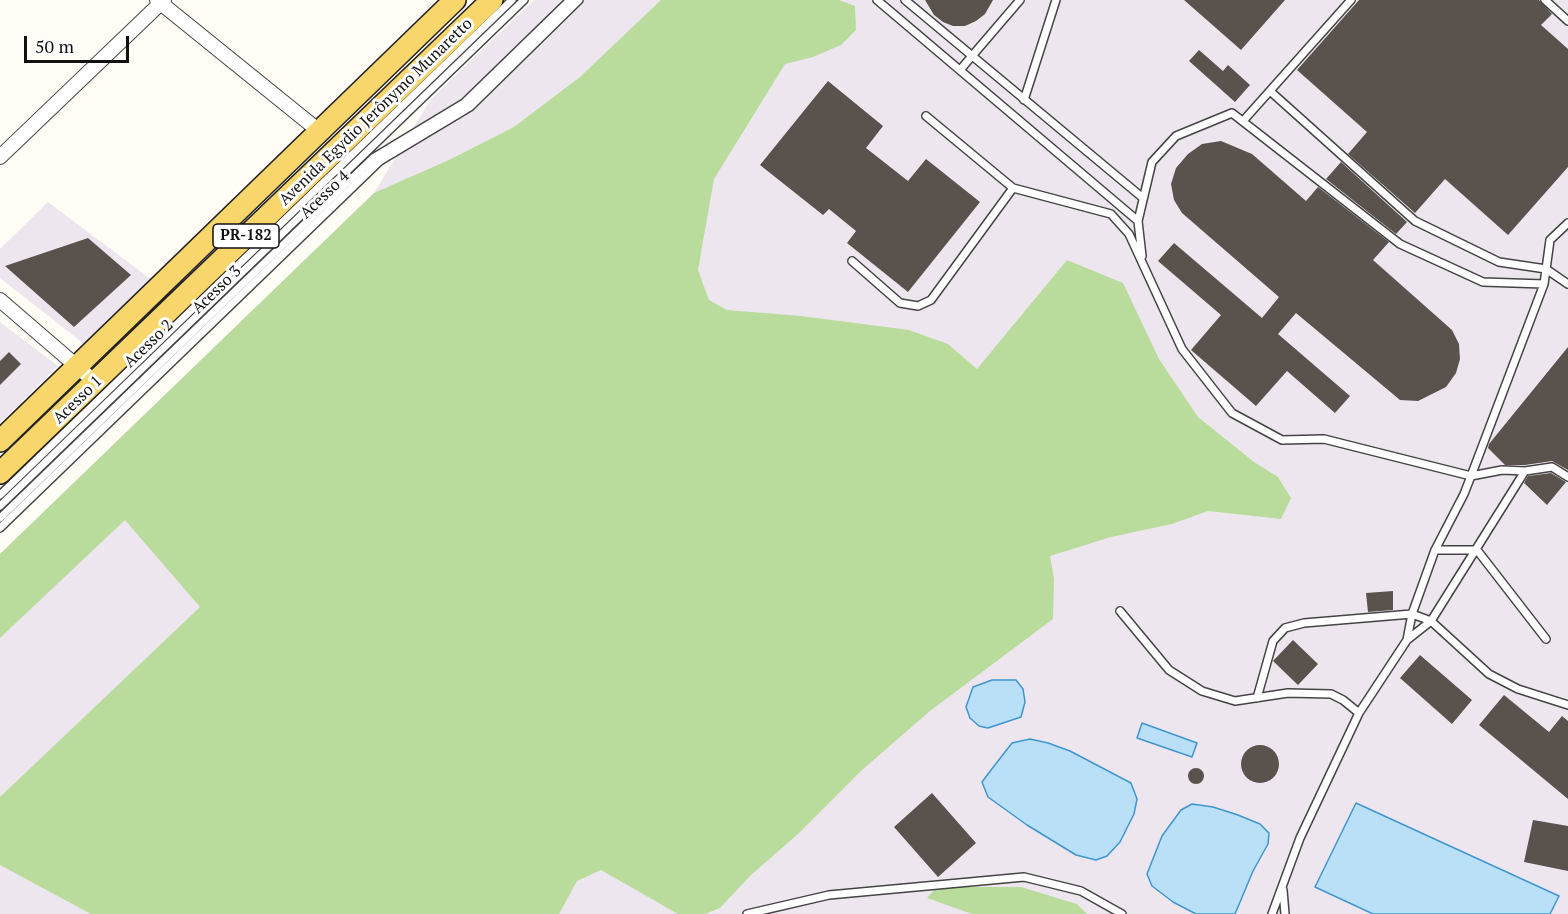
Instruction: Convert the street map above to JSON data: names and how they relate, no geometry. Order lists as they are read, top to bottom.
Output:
{
  "streets": {
    "main road": ["Avenida Egydio Jerônymo Munaretto", "PR-182"],
    "lane": [
      "Acesso 4",
      "Acesso 3",
      "Acesso 2",
      "Acesso 1"
    ]
  },
  "scale_bar": "50 m"
}
